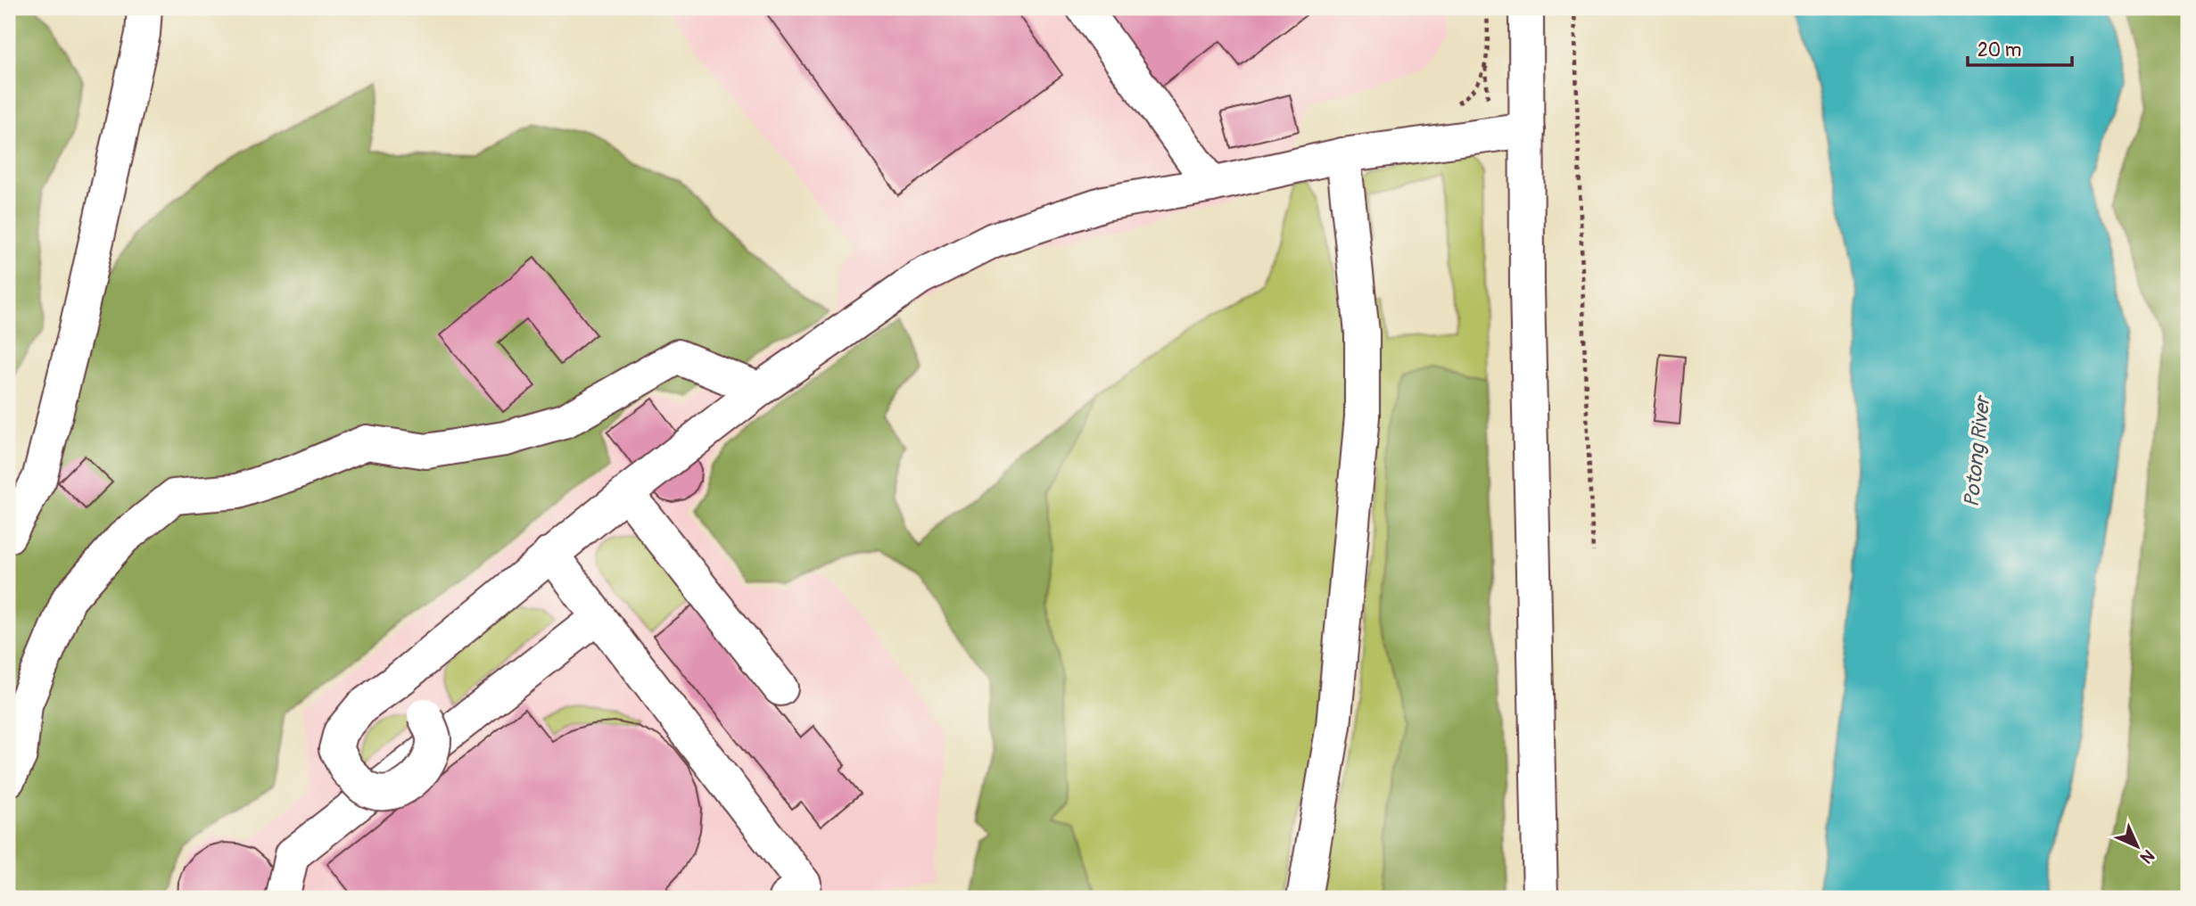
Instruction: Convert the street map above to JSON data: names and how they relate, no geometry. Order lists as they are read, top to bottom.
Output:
{
  "water": ["Potong River"],
  "scale_bar": "20 m",
  "north": "bottom right"
}
